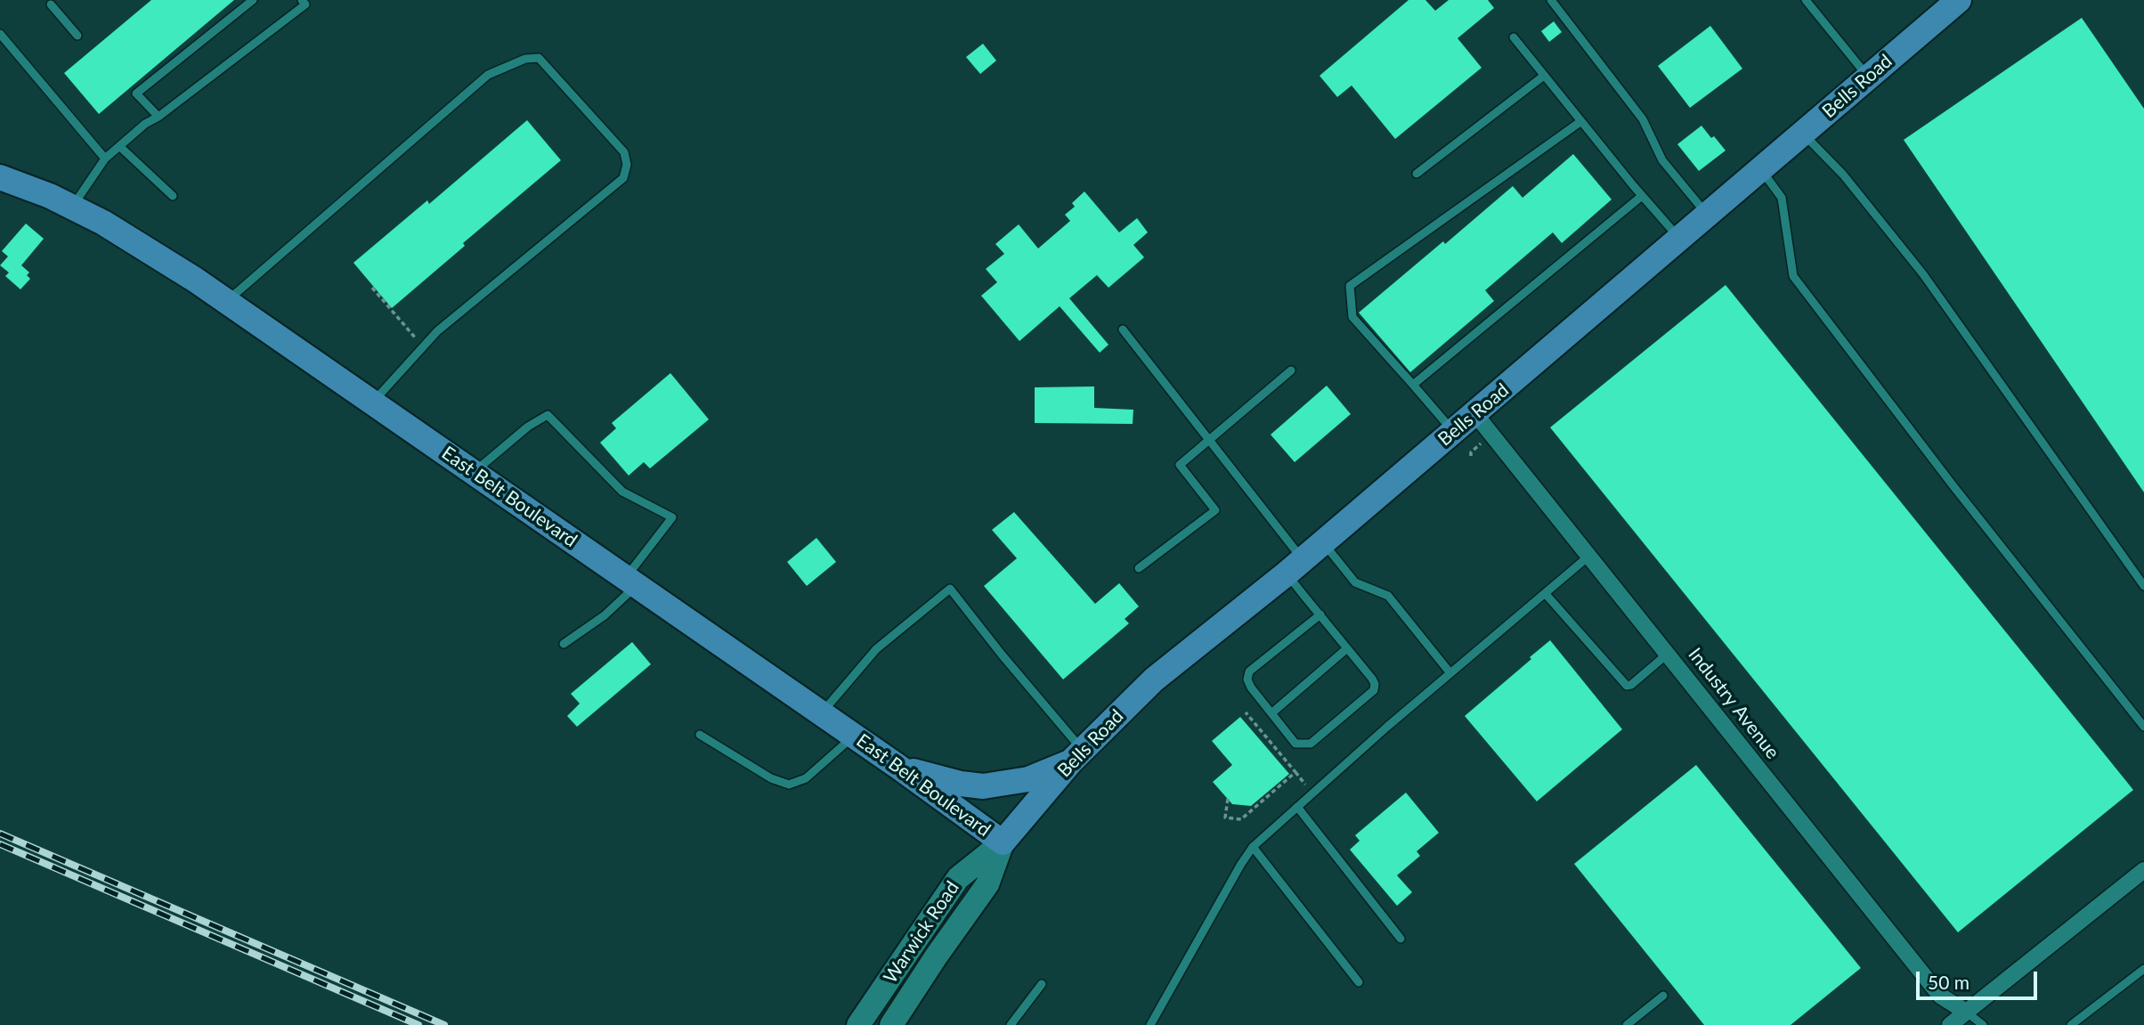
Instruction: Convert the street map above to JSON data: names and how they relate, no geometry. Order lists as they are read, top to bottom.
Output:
{
  "streets": {
    "main road": ["Bells Road", "East Belt Boulevard", "Warwick Road"],
    "street": ["Industry Avenue"]
  },
  "crossings": [
    ["Bells Road", "East Belt Boulevard"],
    ["Bells Road", "Industry Avenue"],
    ["Bells Road", "Warwick Road"],
    ["East Belt Boulevard", "Warwick Road"]
  ],
  "scale_bar": "50 m"
}
